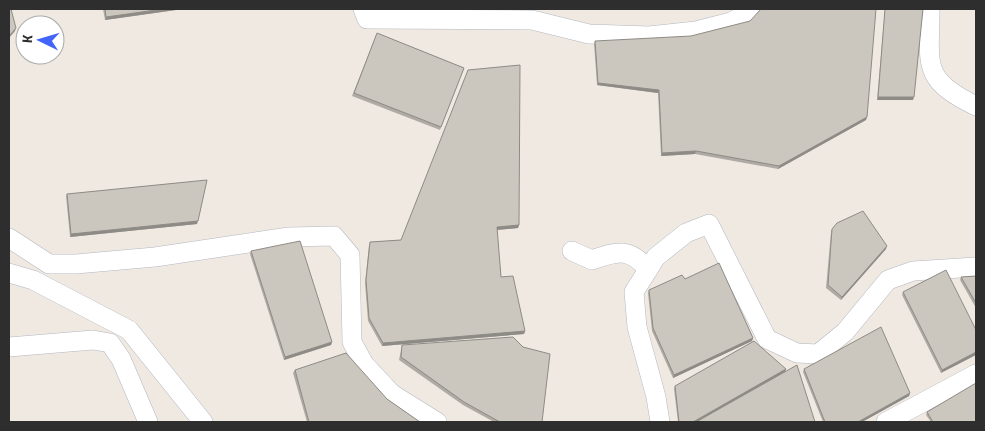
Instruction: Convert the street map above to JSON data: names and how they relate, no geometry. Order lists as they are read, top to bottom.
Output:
{
  "north": "left"
}
